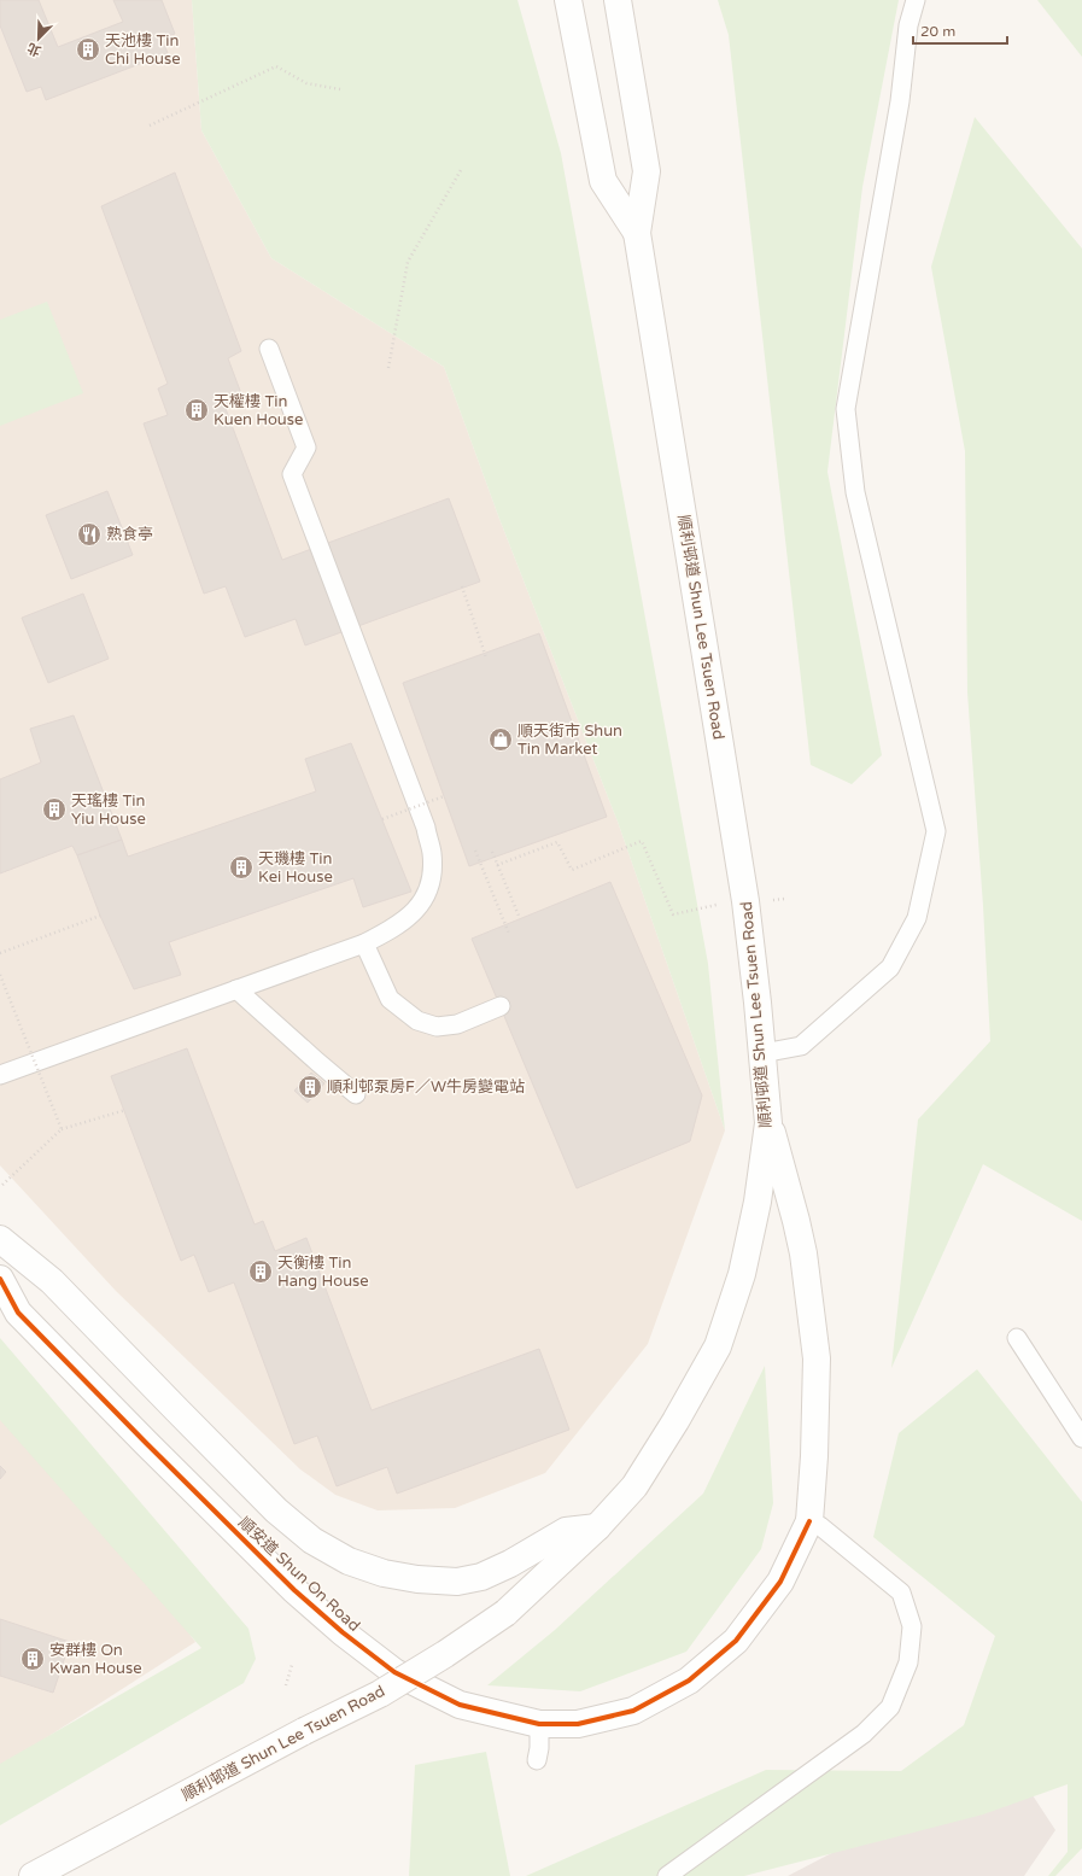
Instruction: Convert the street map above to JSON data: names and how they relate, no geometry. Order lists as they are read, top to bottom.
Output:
{
  "streets": {
    "main road": ["順利邨道 Shun Lee Tsuen Road", "順安道 Shun On Road"]
  },
  "crossings": [
    ["順利邨道 Shun Lee Tsuen Road", "順安道 Shun On Road"]
  ],
  "places": {
    "building": [
      "天池樓 Tin Chi House",
      "天權樓 Tin Kuen House",
      "天瑤樓 Tin Yiu House",
      "天璣樓 Tin Kei House",
      "順利邨泵房F／W牛房變電站",
      "天衡樓 Tin Hang House",
      "安群樓 On Kwan House"
    ],
    "restaurant": ["熟食亭"],
    "shop": ["順天街市 Shun Tin Market"]
  },
  "scale_bar": "20 m",
  "north": "bottom left"
}
